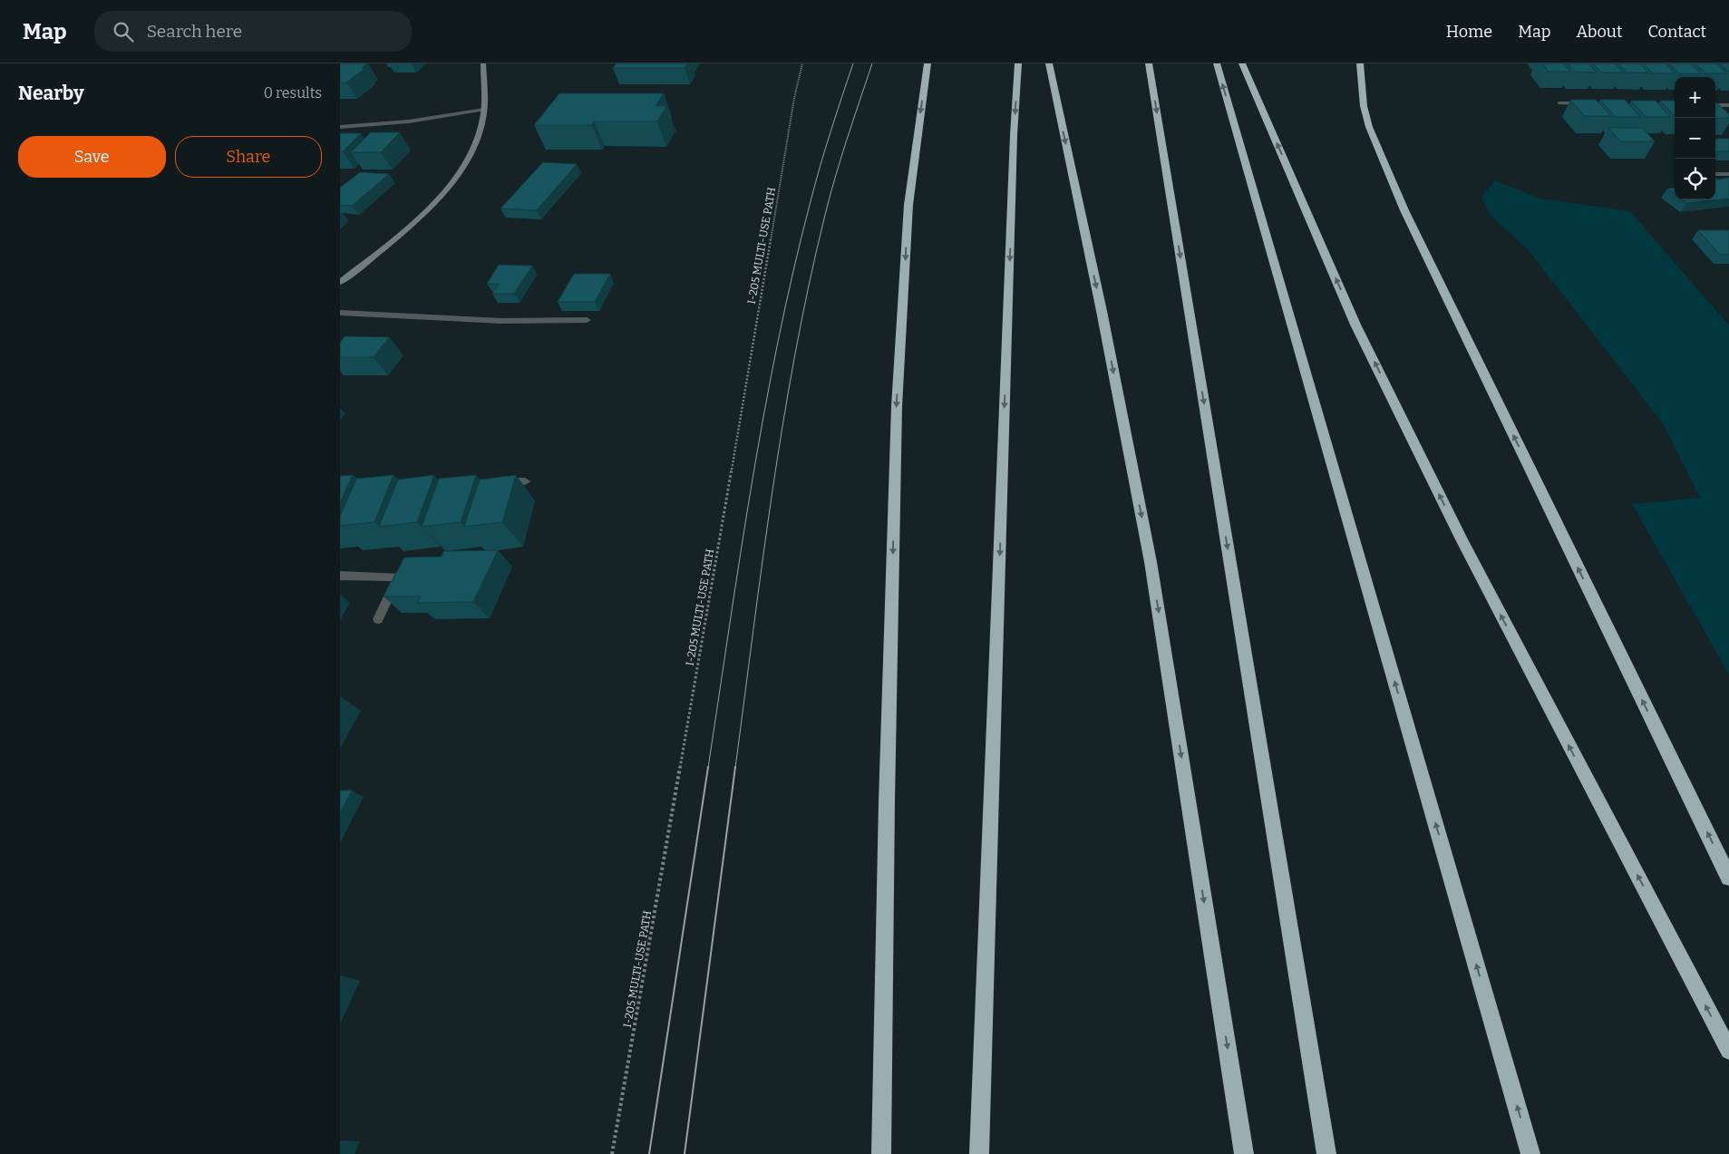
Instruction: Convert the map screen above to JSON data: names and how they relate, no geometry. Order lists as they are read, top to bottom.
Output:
{
  "streets": {
    "path": ["I-205 MULTI-USE PATH"]
  },
  "page": {
    "header": "Map",
    "search": "Search here",
    "nav": [
      "Home",
      "Map",
      "About",
      "Contact"
    ],
    "heading": ["Nearby", "0 results"],
    "map_buttons": ["+", "−"],
    "buttons": ["Save", "Share"]
  }
}
